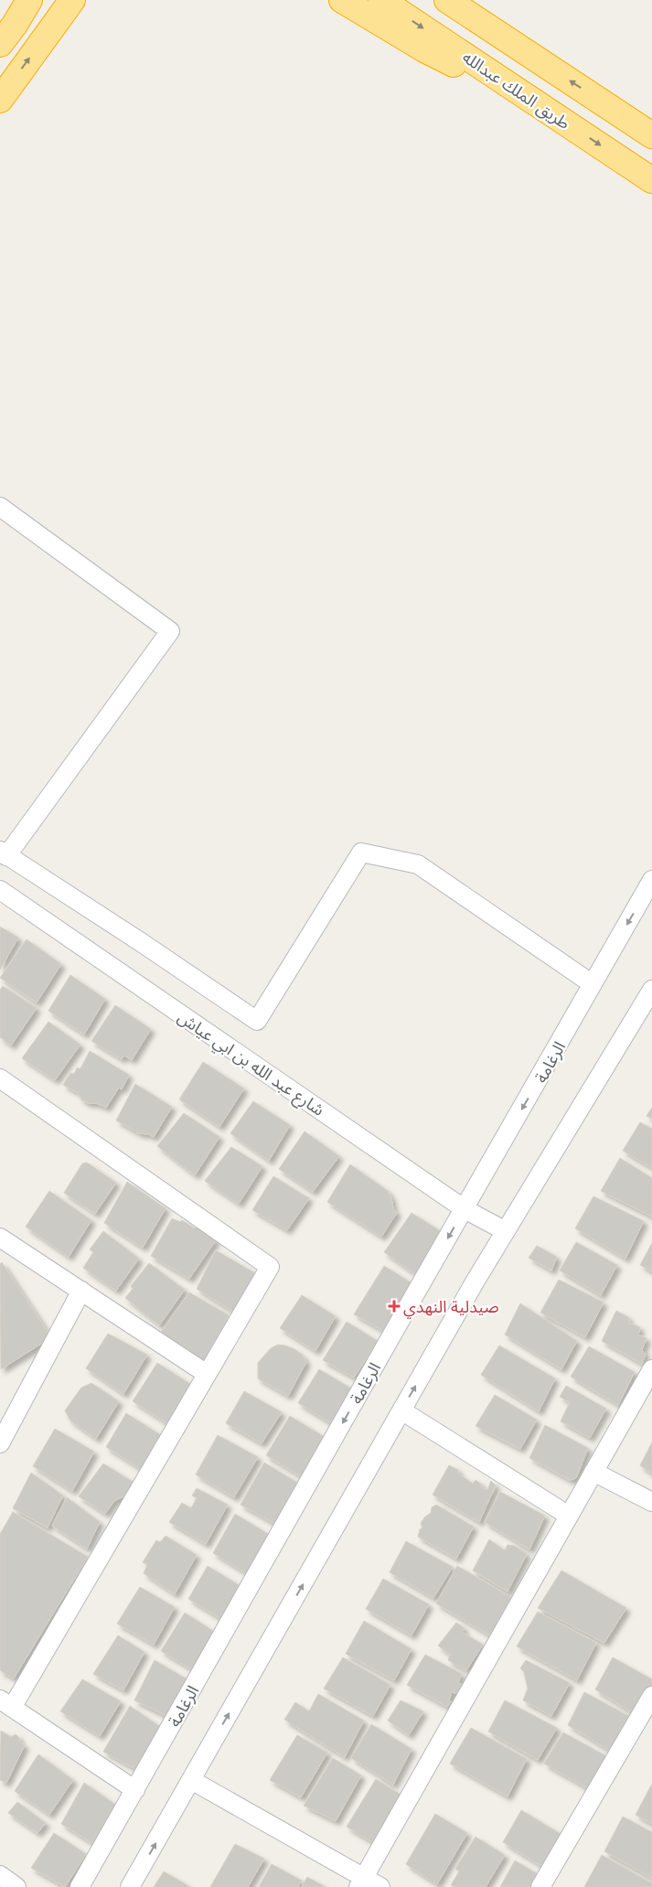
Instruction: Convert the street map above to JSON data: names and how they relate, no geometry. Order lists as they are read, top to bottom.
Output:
{
  "streets": {
    "highway": ["طريق الملك عبدالله"],
    "street": ["الرغامة", "شارع عبد الله بن ابي عياش"]
  },
  "crossings": [
    ["الرغامة", "شارع عبد الله بن ابي عياش"]
  ],
  "places": {
    "health": ["صيدلية النهدي"]
  }
}
